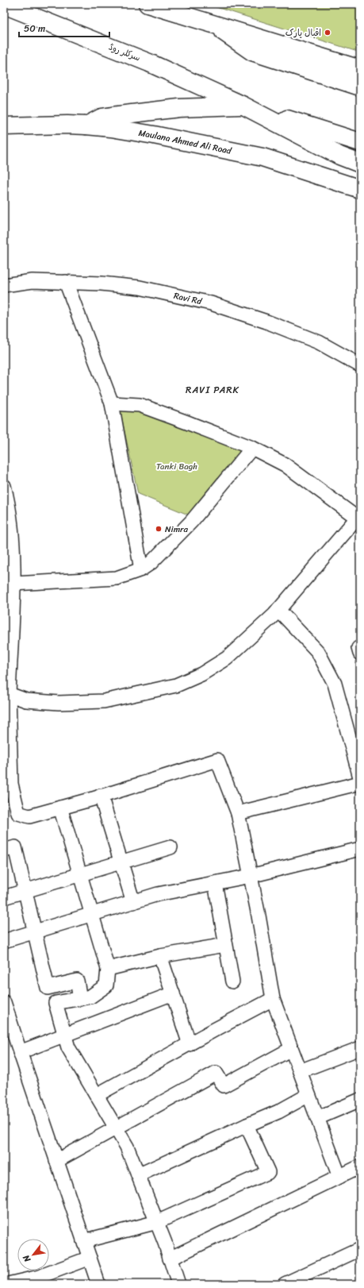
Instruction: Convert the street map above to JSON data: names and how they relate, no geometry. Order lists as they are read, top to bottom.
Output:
{
  "streets": {
    "main road": ["سرکلر روڈ", "Maulana Ahmed Ali Road"],
    "street": ["Ravi Rd"]
  },
  "districts": ["RAVI PARK"],
  "parks": ["Tanki Bagh"],
  "places": ["اقبال پارک", "Nimra"],
  "scale_bar": "50 m",
  "north": "bottom left"
}
